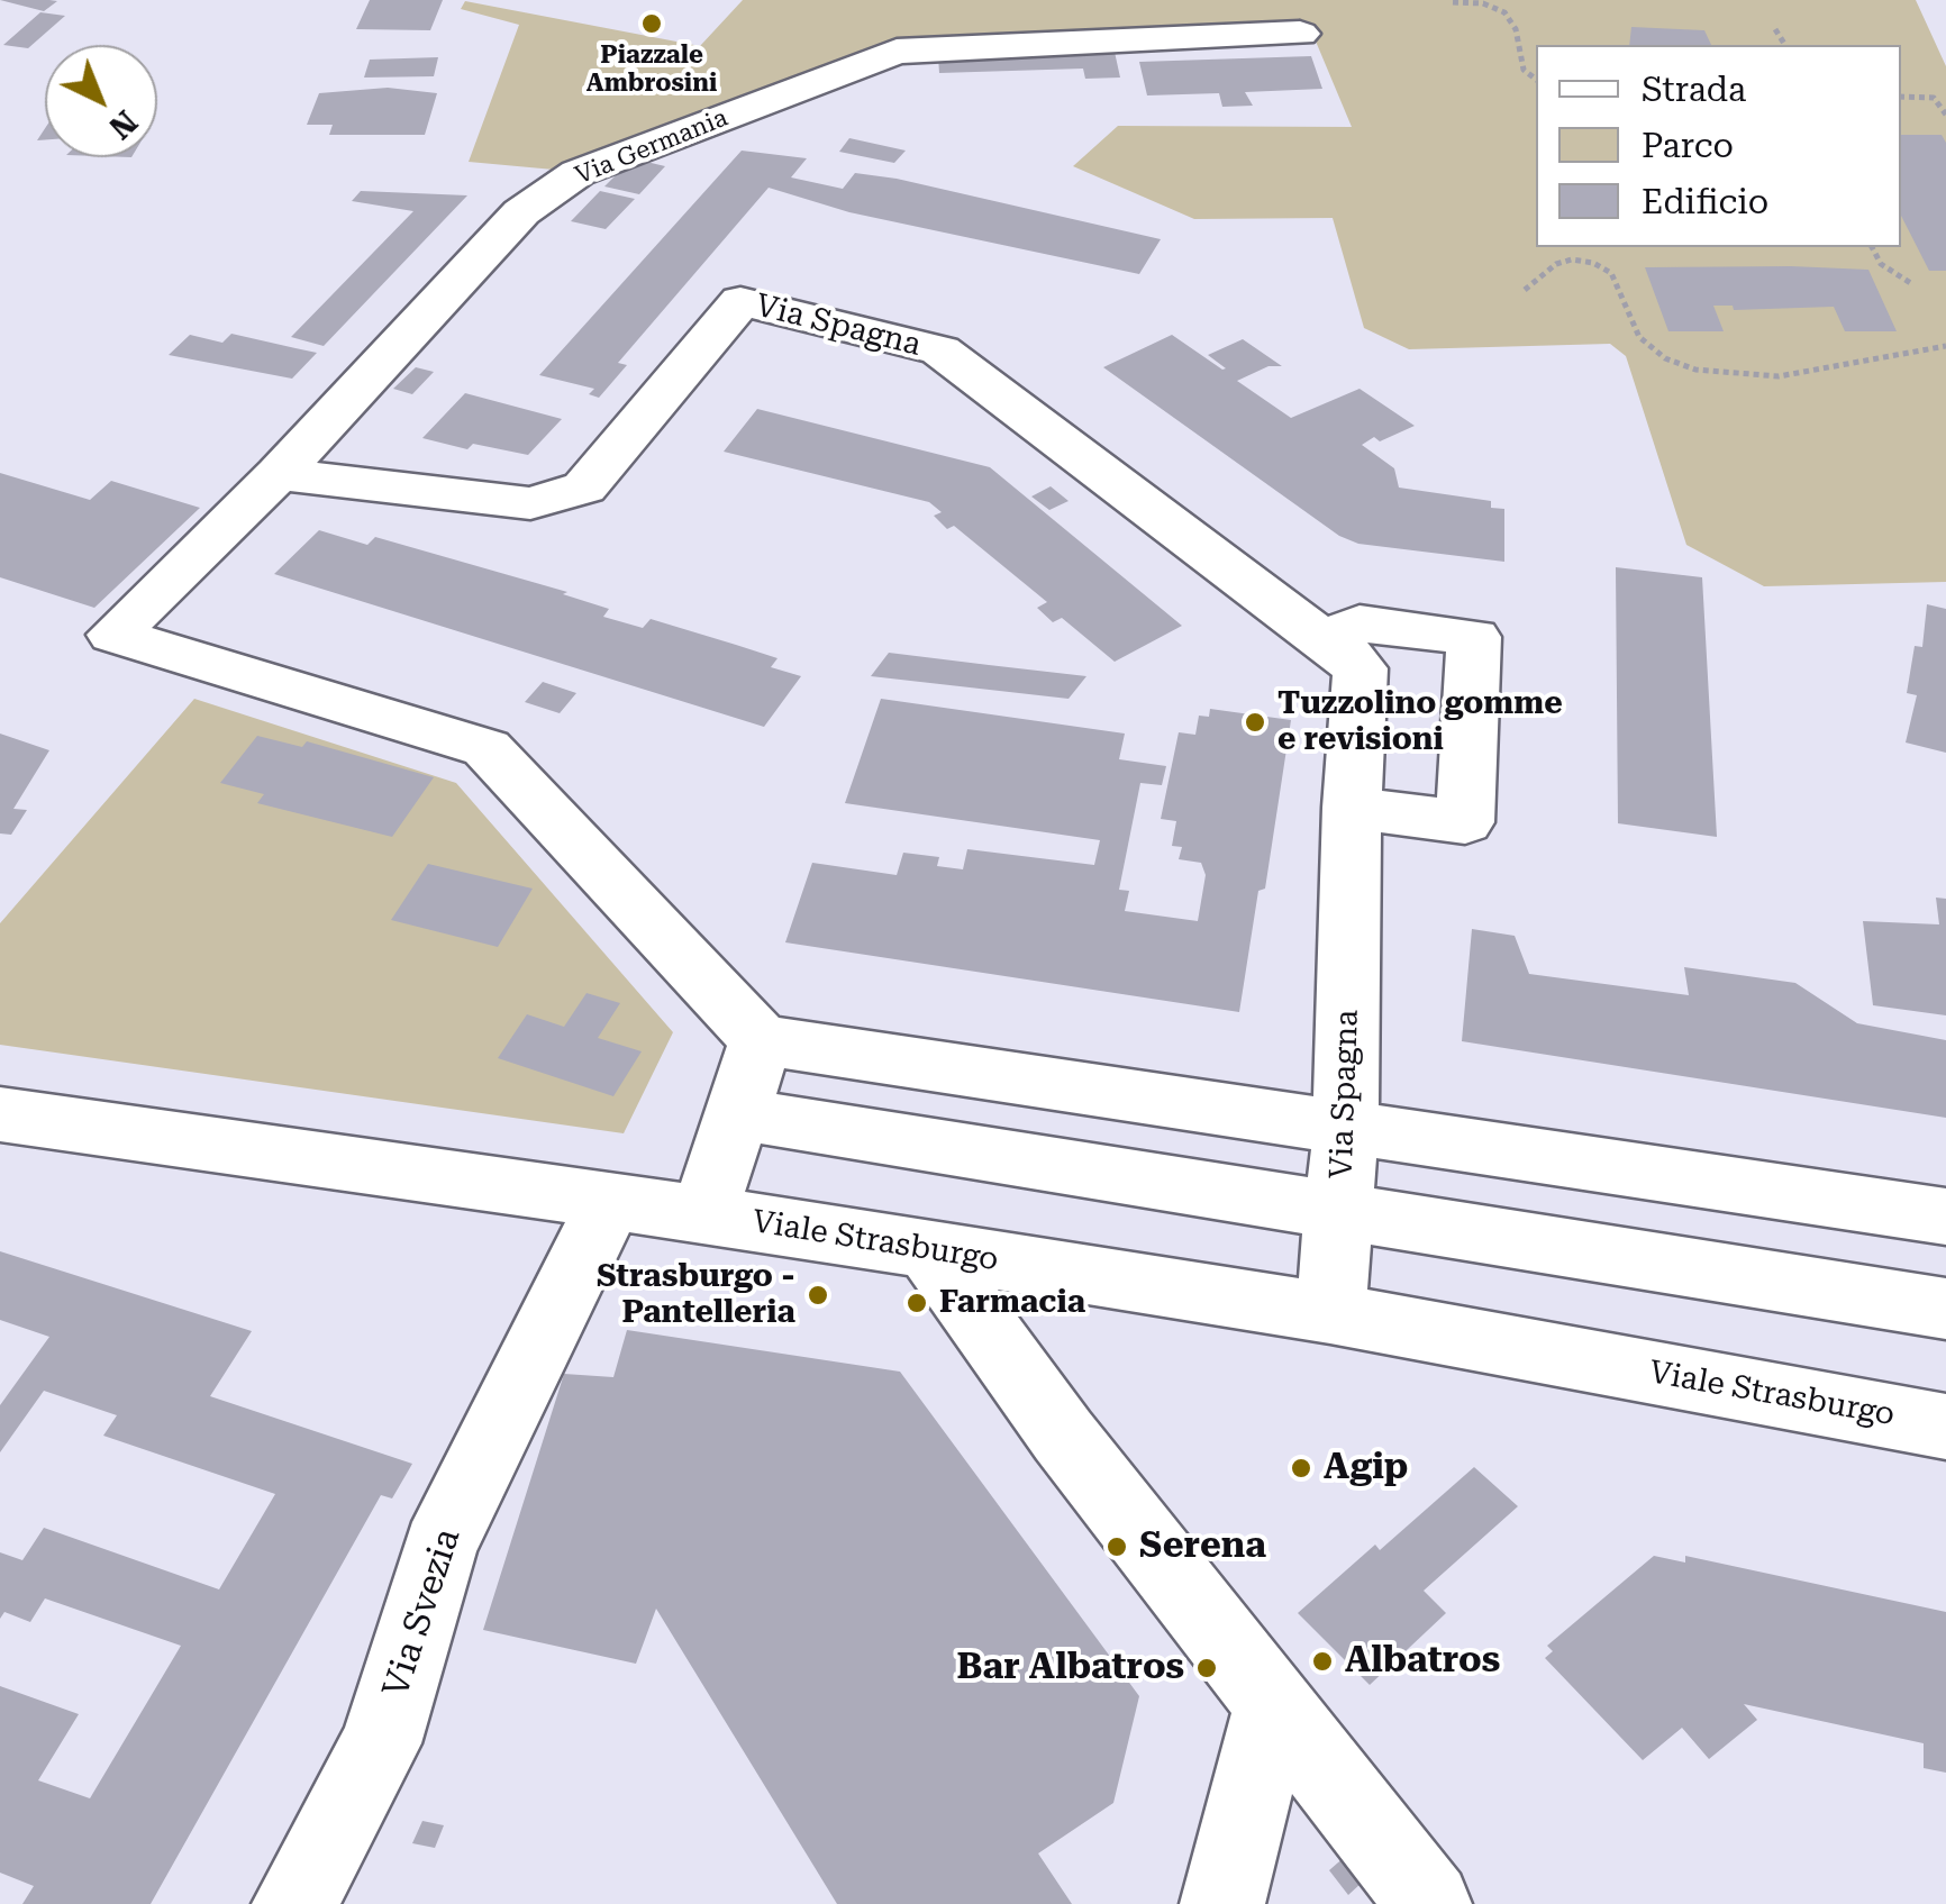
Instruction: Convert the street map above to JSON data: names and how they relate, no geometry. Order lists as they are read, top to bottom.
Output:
{
  "streets": {
    "street": [
      "Via Germania",
      "Via Spagna",
      "Viale Strasburgo",
      "Via Svezia"
    ]
  },
  "crossings": [
    ["Via Germania", "Via Spagna"],
    ["Via Spagna", "Viale Strasburgo"],
    ["Viale Strasburgo", "Via Svezia"]
  ],
  "places": [
    "Piazzale Ambrosini",
    "Tuzzolino gomme e revisioni",
    "Strasburgo - Pantelleria",
    "Farmacia",
    "Agip",
    "Serena",
    "Albatros",
    "Bar Albatros"
  ],
  "legend": ["Strada", "Parco", "Edificio"],
  "north": "bottom right"
}
